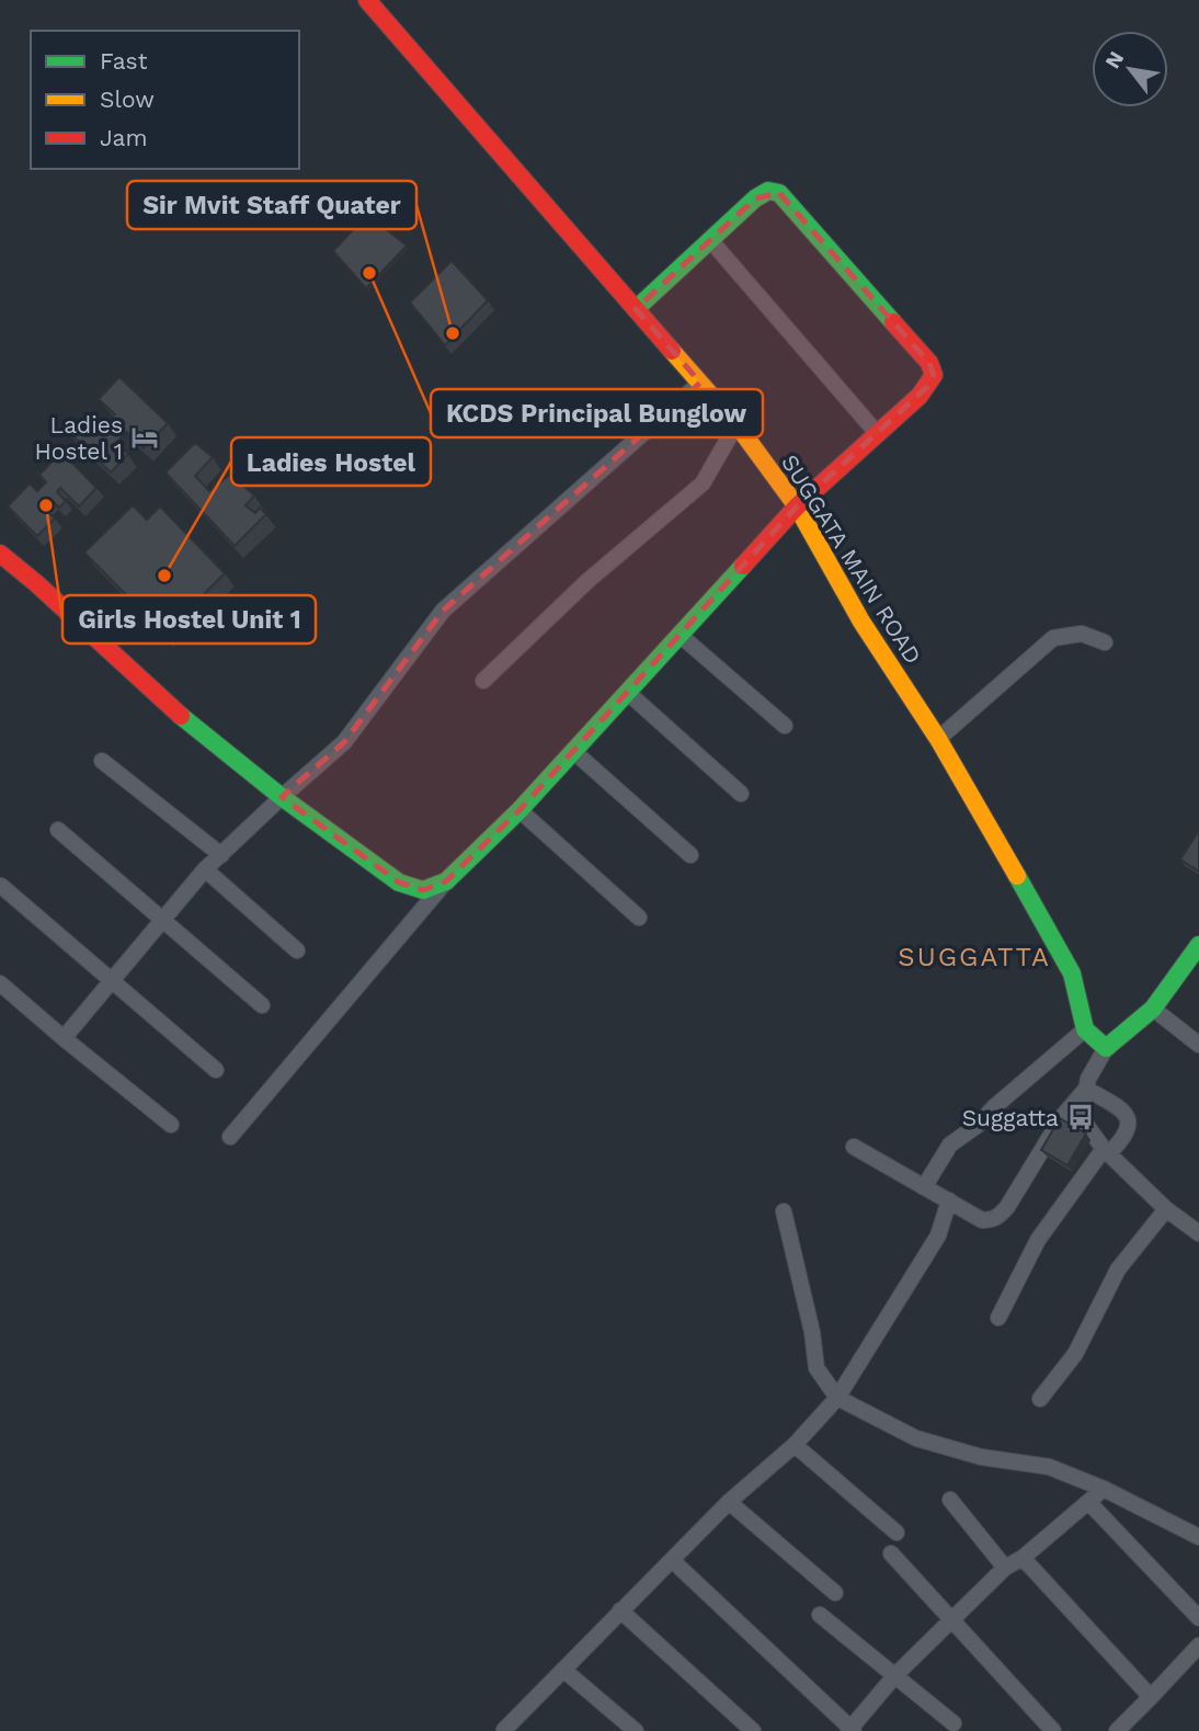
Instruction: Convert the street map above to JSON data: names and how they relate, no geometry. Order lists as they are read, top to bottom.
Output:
{
  "streets": {
    "street": ["SUGGATA MAIN ROAD"]
  },
  "districts": ["SUGGATTA"],
  "places": {
    "other": [
      "KCDS Principal Bunglow",
      "Sir Mvit Staff Quater",
      "Girls Hostel Unit 1",
      "Ladies Hostel"
    ],
    "hotel": ["Ladies Hostel 1"],
    "bus stop": ["Suggatta"]
  },
  "legend": ["Fast", "Slow", "Jam"],
  "north": "top left"
}
